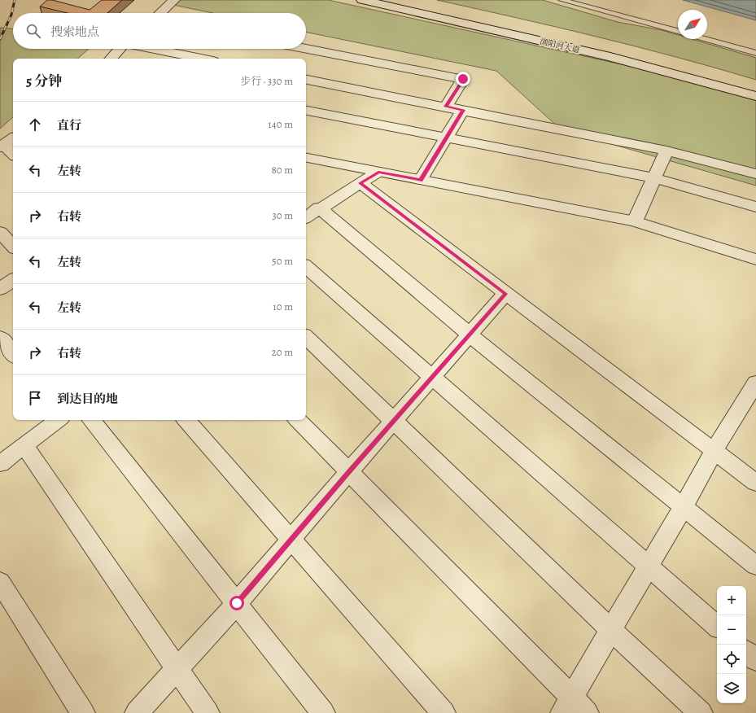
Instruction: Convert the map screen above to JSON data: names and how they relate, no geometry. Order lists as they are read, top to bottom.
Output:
{
  "streets": {
    "street": ["浏阳河大道"]
  },
  "north": "top right",
  "page": {
    "search": "搜索地点",
    "heading": ["5 分钟", "步行 · 330 m"],
    "list": [
      ["直行", "140 m"],
      ["左转", "80 m"],
      ["右转", "30 m"],
      ["左转", "50 m"],
      ["左转", "10 m"],
      ["右转", "20 m"],
      "到达目的地"
    ],
    "map_buttons": ["+", "−"]
  }
}
